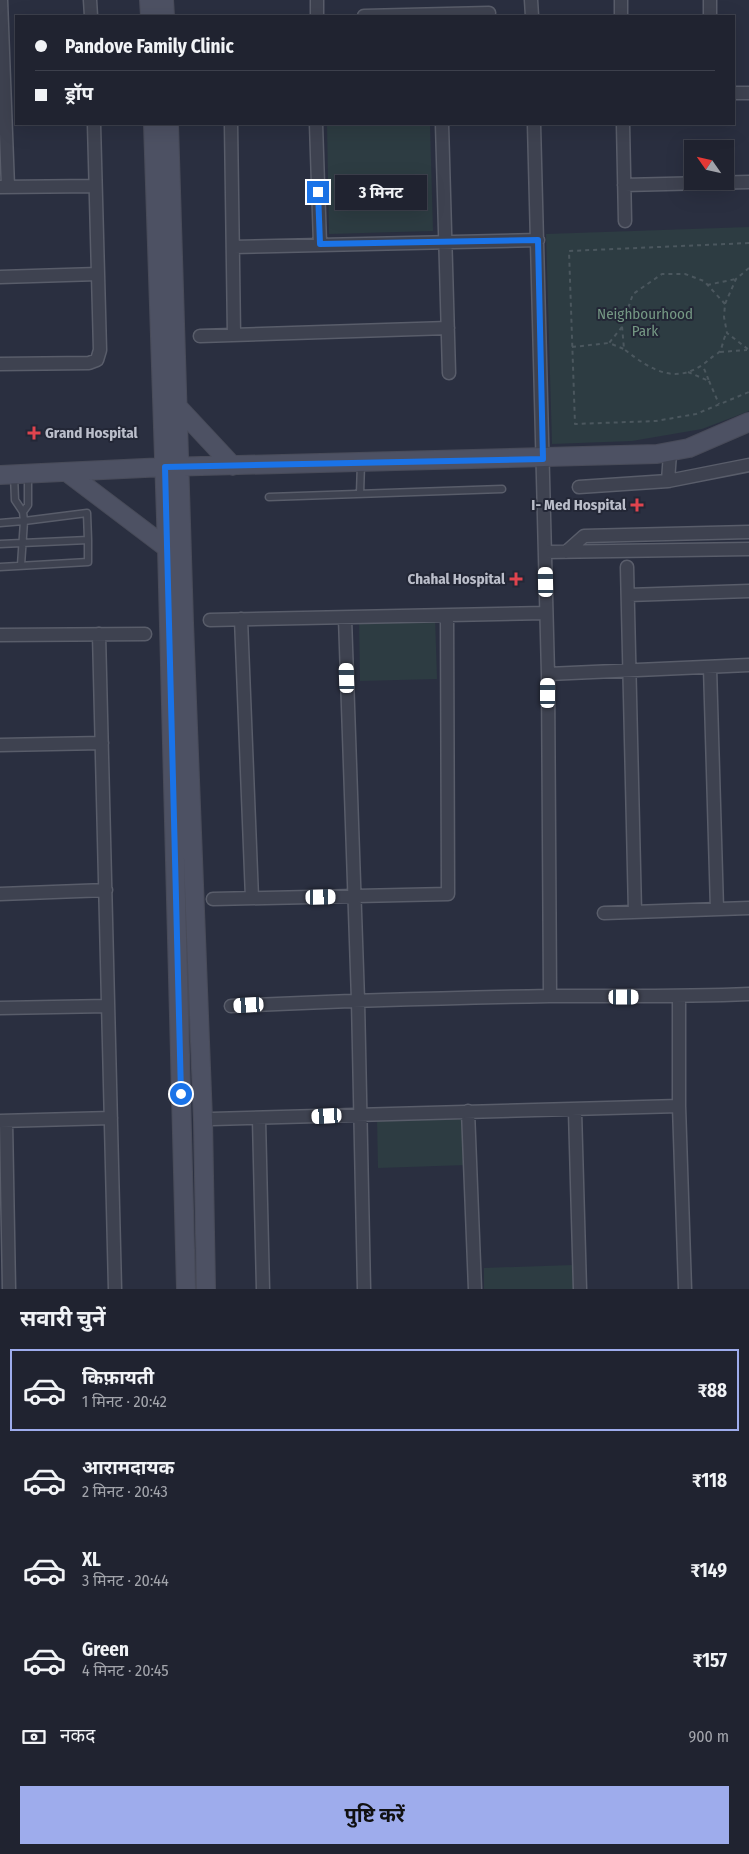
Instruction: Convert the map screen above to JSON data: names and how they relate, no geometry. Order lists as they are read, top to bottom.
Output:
{
  "parks": ["Neighbourhood Park"],
  "places": {
    "health": ["Grand Hospital", "I- Med Hospital", "Chahal Hospital"]
  },
  "north": "top left",
  "page": {
    "banner": ["Pandove Family Clinic", "ड्रॉप"],
    "bubble": "3 मिनट",
    "heading": "सवारी चुनें",
    "list": [
      {
        "name": "किफ़ायती",
        "note": "1 मिनट · 20:42",
        "value": "₹88"
      },
      {
        "name": "आरामदायक",
        "note": "2 मिनट · 20:43",
        "value": "₹118"
      },
      {
        "name": "XL",
        "note": "3 मिनट · 20:44",
        "value": "₹149"
      },
      {
        "name": "Green",
        "note": "4 मिनट · 20:45",
        "value": "₹157"
      }
    ],
    "pay": ["नकद", "900 m"],
    "buttons": "पुष्टि करें"
  }
}
